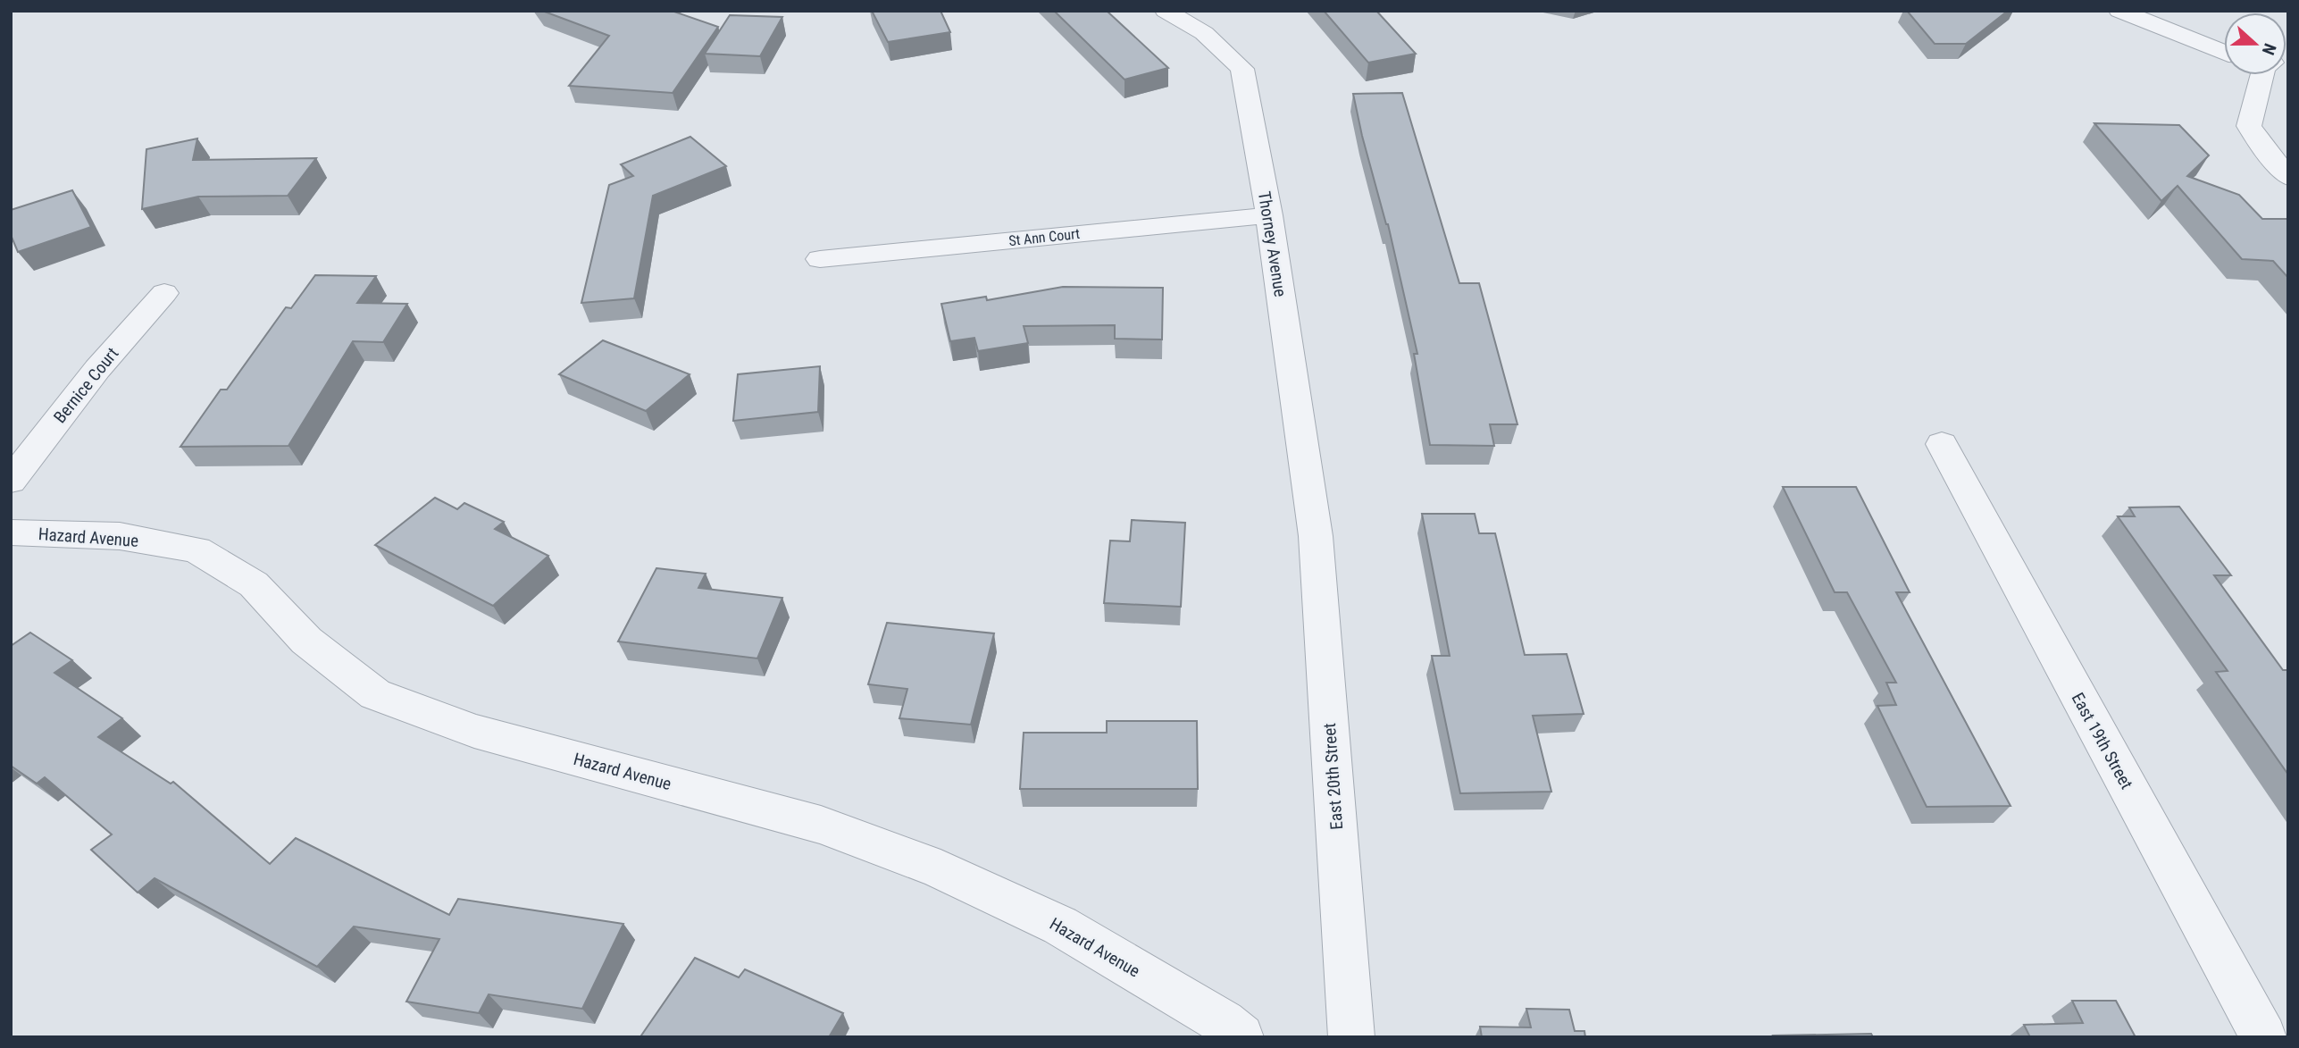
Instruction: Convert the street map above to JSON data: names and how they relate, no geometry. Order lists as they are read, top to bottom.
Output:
{
  "streets": {
    "street": [
      "St Ann Court",
      "Thorney Avenue",
      "Bernice Court",
      "Hazard Avenue",
      "East 19th Street",
      "East 20th Street"
    ]
  },
  "crossings": [
    ["St Ann Court", "Thorney Avenue"],
    ["Thorney Avenue", "East 20th Street"]
  ],
  "north": "right"
}
